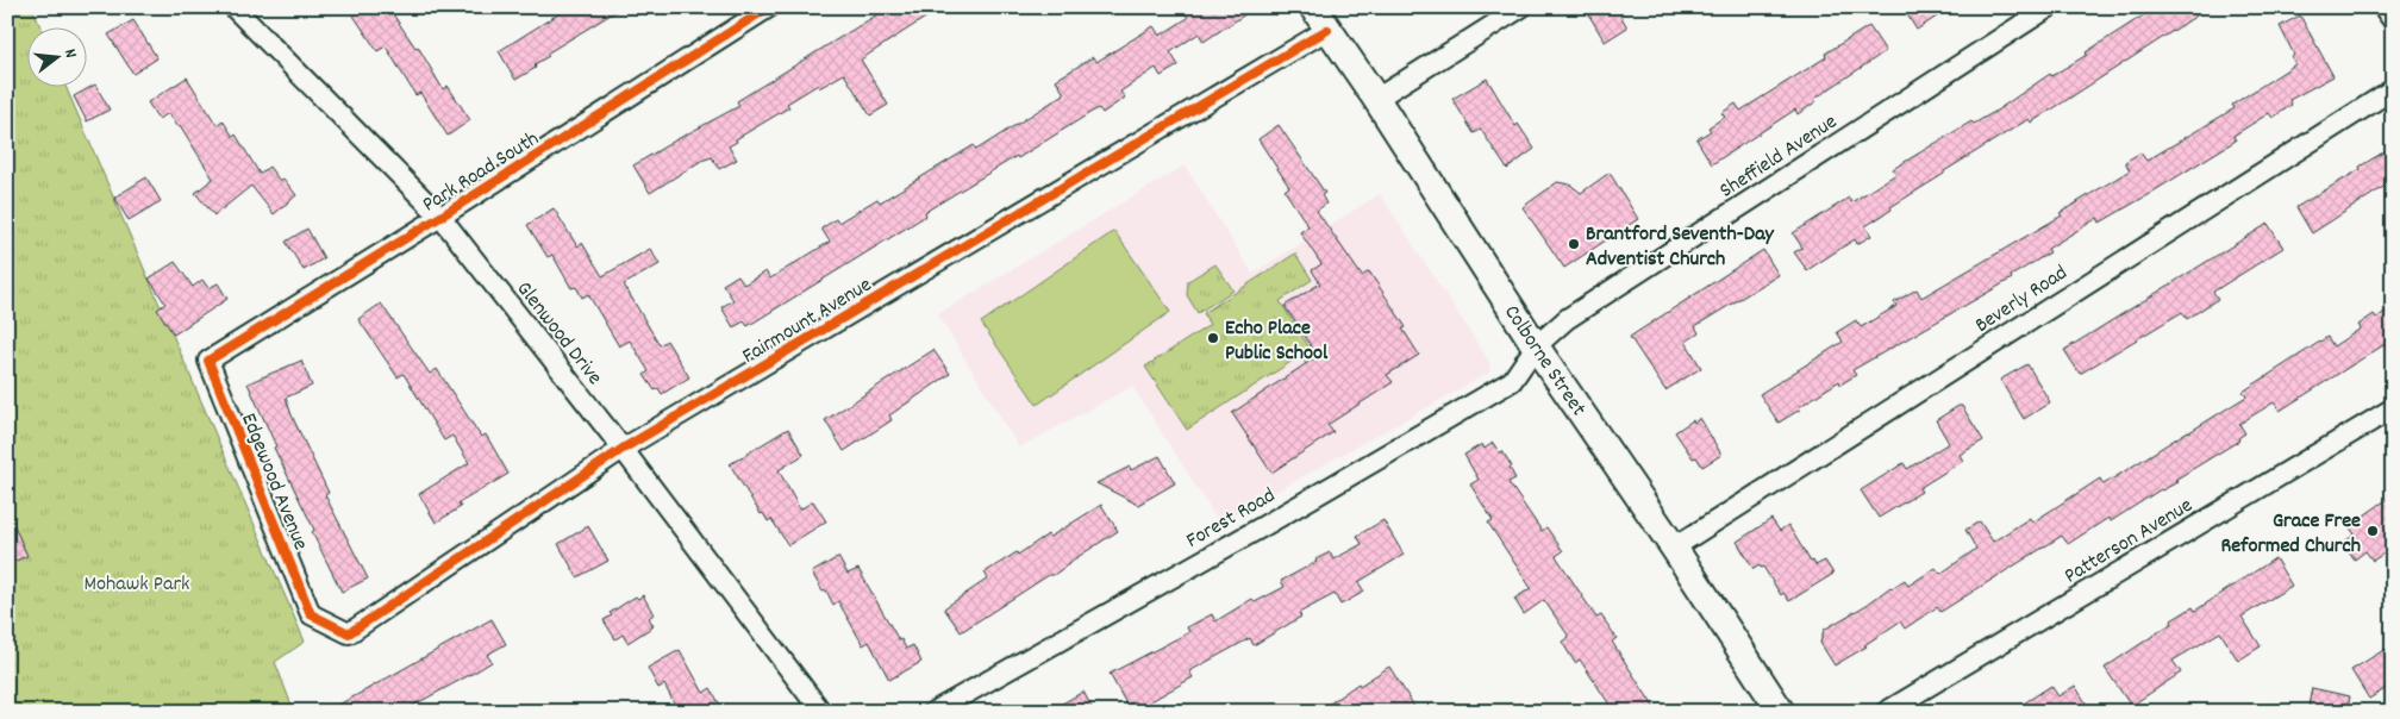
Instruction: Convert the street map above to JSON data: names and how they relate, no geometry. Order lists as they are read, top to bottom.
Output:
{
  "streets": {
    "main road": ["Colborne Street"],
    "street": [
      "Sheffield Avenue",
      "Park Road South",
      "Beverly Road",
      "Fairmount Avenue",
      "Glenwood Drive",
      "Edgewood Avenue",
      "Forest Road",
      "Patterson Avenue"
    ]
  },
  "crossings": [
    ["Sheffield Avenue", "Colborne Street"],
    ["Sheffield Avenue", "Forest Road"],
    ["Park Road South", "Glenwood Drive"],
    ["Park Road South", "Edgewood Avenue"],
    ["Beverly Road", "Colborne Street"],
    ["Fairmount Avenue", "Glenwood Drive"],
    ["Fairmount Avenue", "Colborne Street"],
    ["Fairmount Avenue", "Edgewood Avenue"],
    ["Colborne Street", "Forest Road"]
  ],
  "parks": ["Mohawk Park"],
  "places": ["Brantford Seventh-Day Adventist Church", "Echo Place Public School", "Grace Free Reformed Church"],
  "north": "right"
}
